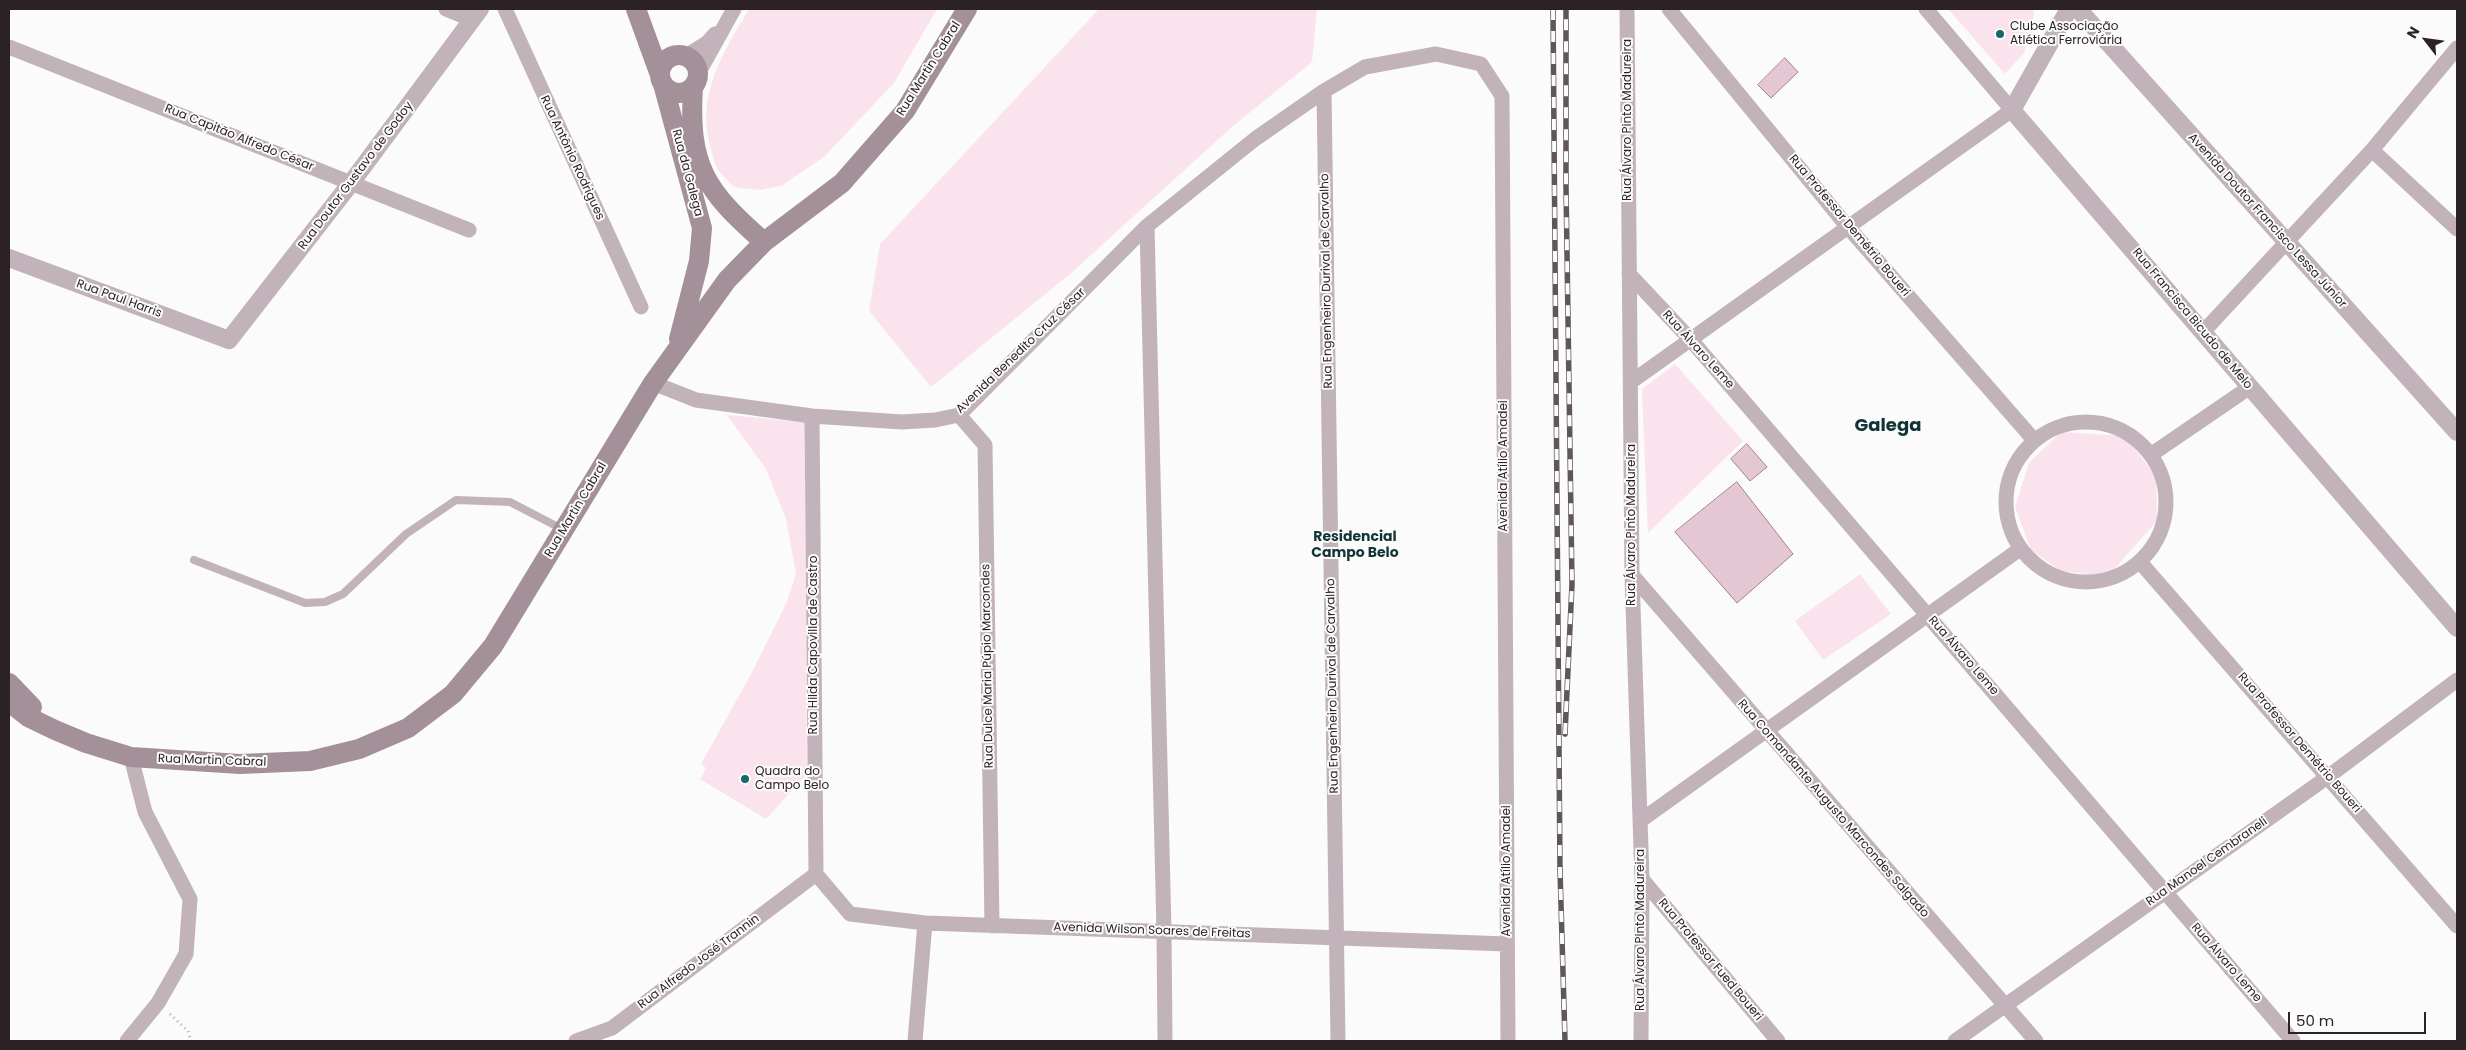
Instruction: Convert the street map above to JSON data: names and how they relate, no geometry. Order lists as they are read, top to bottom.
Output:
{
  "streets": {
    "main road": ["Rua Martin Cabral", "Rua da Galega"],
    "street": [
      "Rua Álvaro Pinto Madureira",
      "Rua Capitão Alfredo César",
      "Rua Antônio Rodrigues",
      "Rua Doutor Gustavo de Godoy",
      "Avenida Doutor Francisco Lessa Júnior",
      "Rua Professor Demétrio Boueri",
      "Rua Engenheiro Durival de Carvalho",
      "Rua Paul Harris",
      "Rua Francisca Bicudo de Melo",
      "Rua Álvaro Leme",
      "Avenida Benedito Cruz César",
      "Avenida Atílio Amadei",
      "Rua Hilda Capovilla de Castro",
      "Rua Dulce Maria Púpio Marcondes",
      "Rua Comandante Augusto Marcondes Salgado",
      "Rua Manoel Cembraneli",
      "Avenida Wilson Soares de Freitas",
      "Rua Professor Fued Boueri",
      "Rua Alfredo José Trannin"
    ]
  },
  "crossings": [
    ["Rua Martin Cabral", "Rua da Galega"],
    ["Rua Martin Cabral", "Avenida Benedito Cruz César"],
    ["Rua Álvaro Pinto Madureira", "Rua Álvaro Leme"],
    ["Rua Álvaro Pinto Madureira", "Rua Comandante Augusto Marcondes Salgado"],
    ["Rua Álvaro Pinto Madureira", "Rua Professor Fued Boueri"],
    ["Rua Capitão Alfredo César", "Rua Doutor Gustavo de Godoy"],
    ["Rua Doutor Gustavo de Godoy", "Rua Paul Harris"],
    ["Rua Professor Demétrio Boueri", "Rua Manoel Cembraneli"],
    ["Rua Engenheiro Durival de Carvalho", "Avenida Benedito Cruz César"],
    ["Rua Engenheiro Durival de Carvalho", "Avenida Atílio Amadei"],
    ["Rua Engenheiro Durival de Carvalho", "Avenida Wilson Soares de Freitas"],
    ["Rua Álvaro Leme", "Rua Manoel Cembraneli"],
    ["Avenida Benedito Cruz César", "Avenida Atílio Amadei"],
    ["Avenida Benedito Cruz César", "Rua Hilda Capovilla de Castro"],
    ["Avenida Benedito Cruz César", "Rua Dulce Maria Púpio Marcondes"],
    ["Avenida Atílio Amadei", "Avenida Wilson Soares de Freitas"],
    ["Rua Hilda Capovilla de Castro", "Avenida Wilson Soares de Freitas"],
    ["Rua Hilda Capovilla de Castro", "Rua Alfredo José Trannin"],
    ["Rua Dulce Maria Púpio Marcondes", "Avenida Wilson Soares de Freitas"],
    ["Rua Comandante Augusto Marcondes Salgado", "Rua Manoel Cembraneli"],
    ["Avenida Wilson Soares de Freitas", "Rua Alfredo José Trannin"]
  ],
  "districts": ["Galega", "Residencial Campo Belo"],
  "places": ["Clube Associação Atlética Ferroviária", "Quadra do Campo Belo"],
  "scale_bar": "50 m",
  "north": "top left"
}
